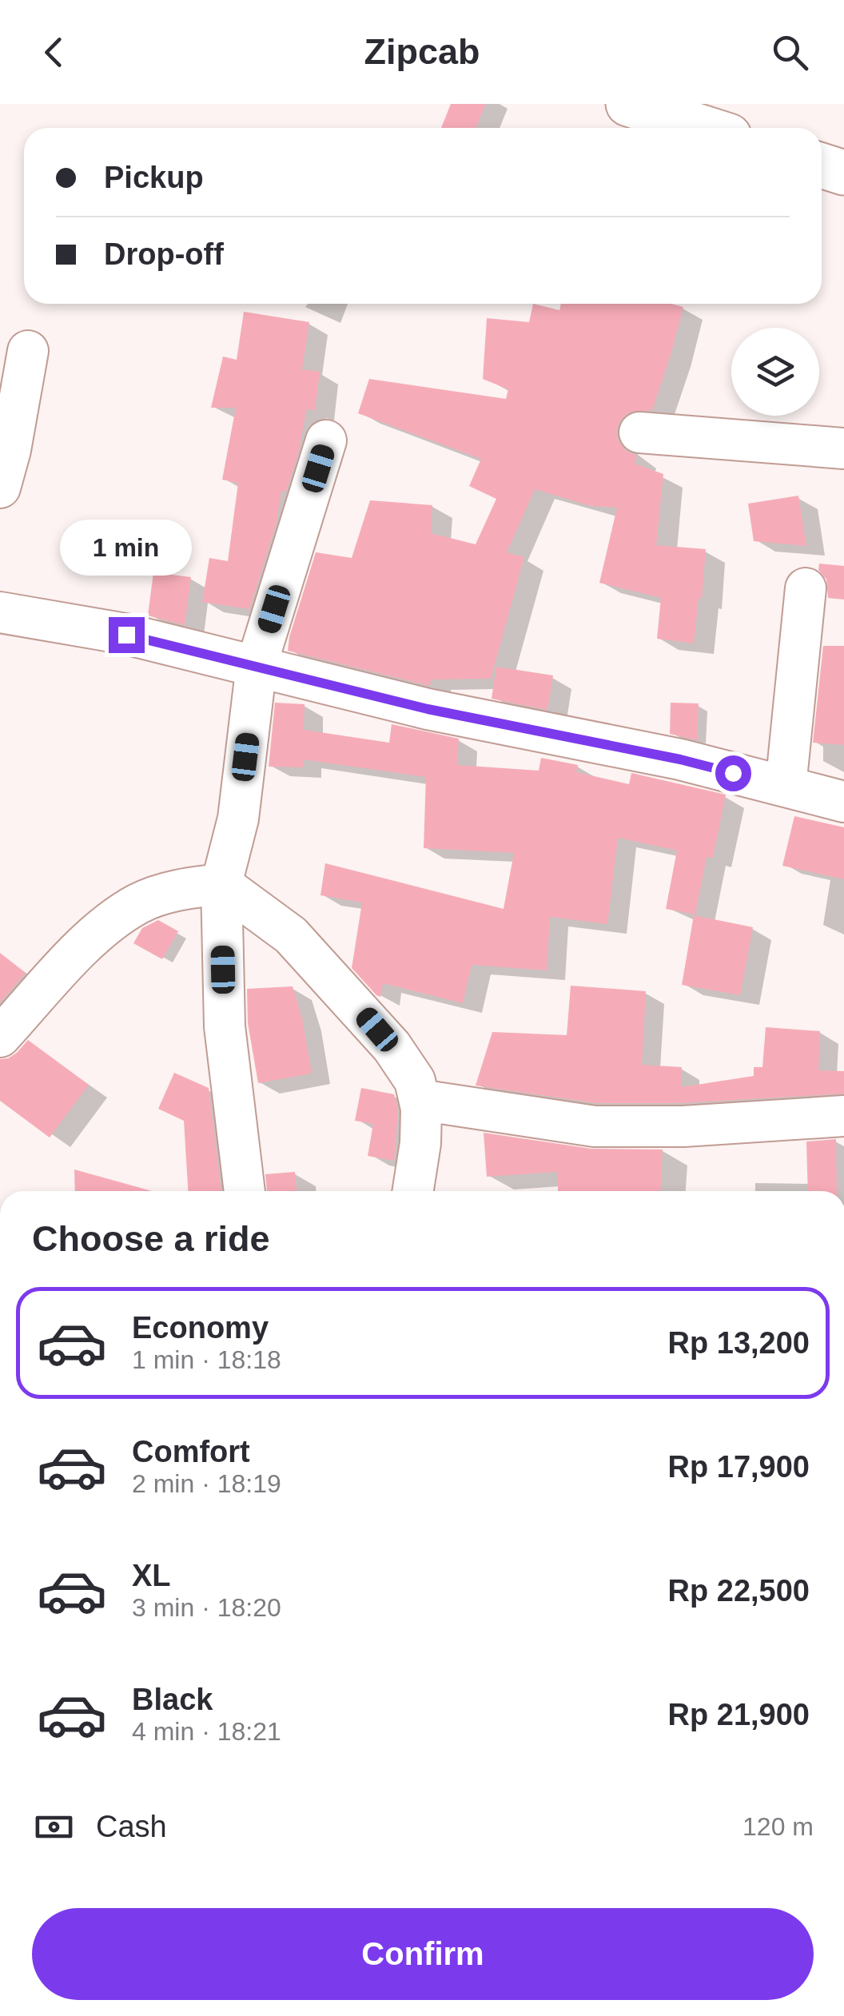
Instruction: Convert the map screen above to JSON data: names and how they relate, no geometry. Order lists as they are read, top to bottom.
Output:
{
  "page": {
    "header": "Zipcab",
    "banner": ["Pickup", "Drop-off"],
    "bubble": "1 min",
    "heading": "Choose a ride",
    "list": [
      {
        "name": "Economy",
        "note": "1 min · 18:18",
        "value": "Rp 13,200"
      },
      {
        "name": "Comfort",
        "note": "2 min · 18:19",
        "value": "Rp 17,900"
      },
      {
        "name": "XL",
        "note": "3 min · 18:20",
        "value": "Rp 22,500"
      },
      {
        "name": "Black",
        "note": "4 min · 18:21",
        "value": "Rp 21,900"
      }
    ],
    "pay": ["Cash", "120 m"],
    "buttons": "Confirm"
  }
}
